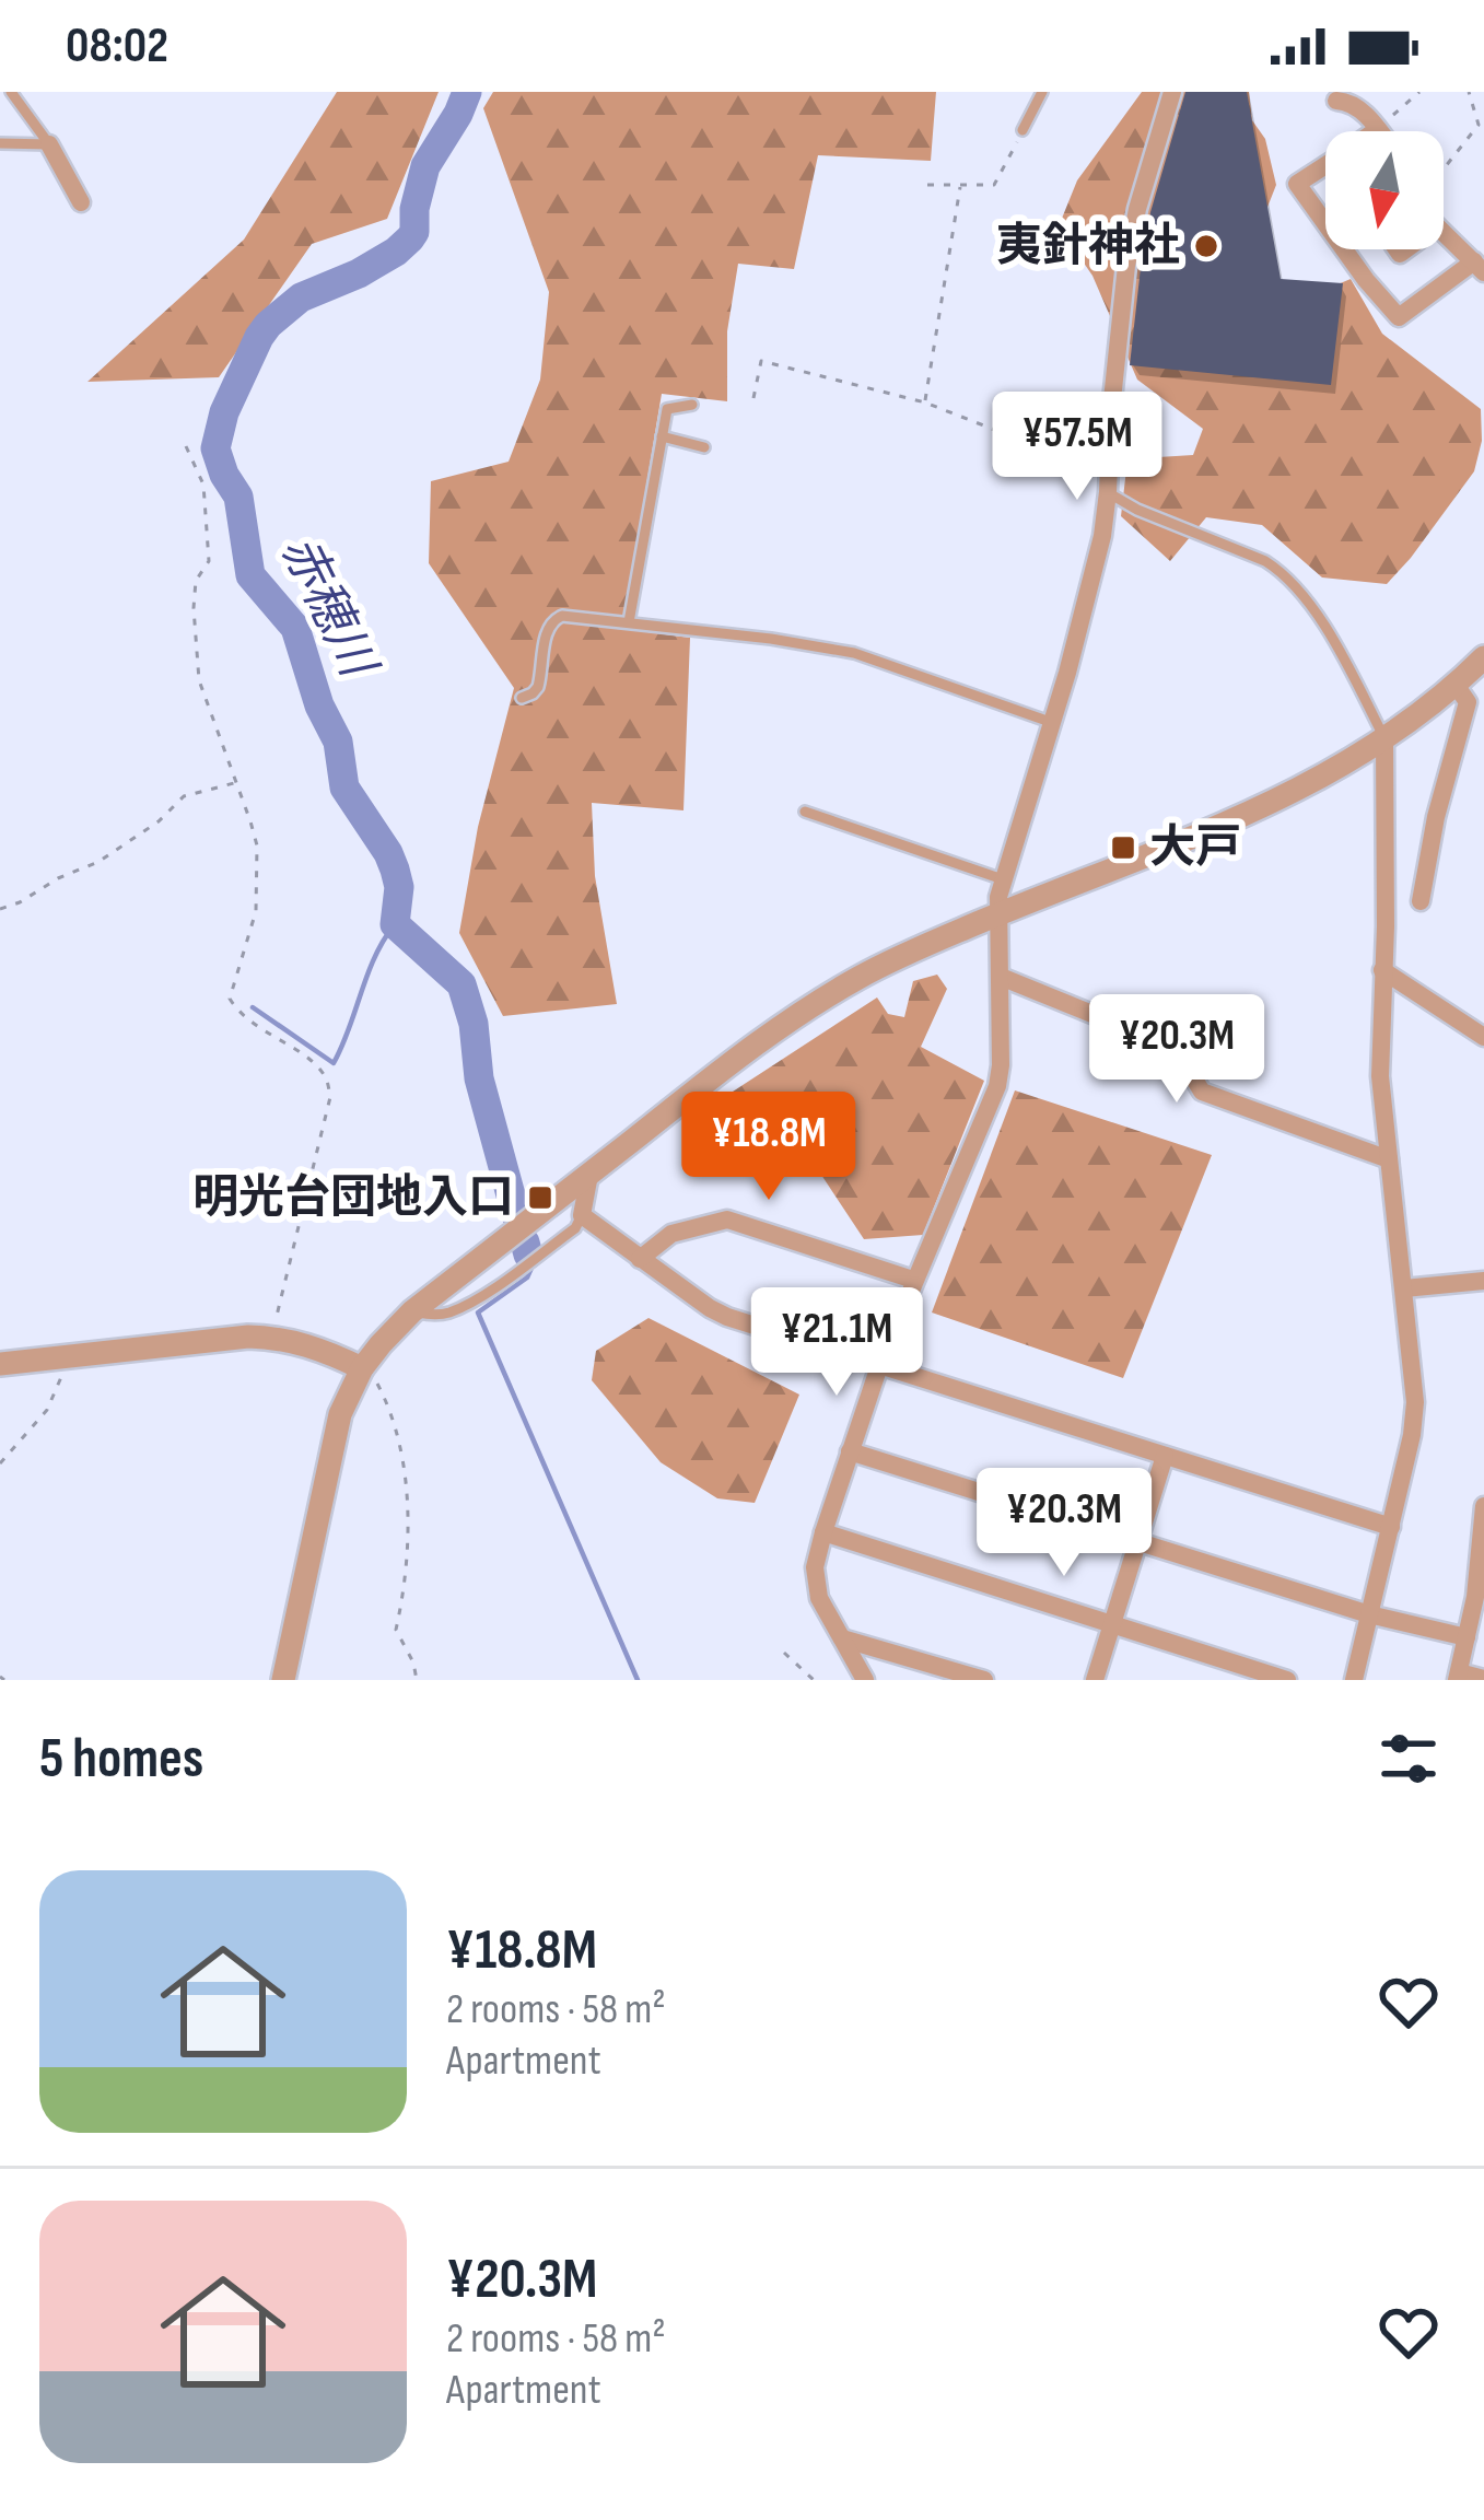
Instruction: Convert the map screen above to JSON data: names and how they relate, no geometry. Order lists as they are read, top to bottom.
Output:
{
  "water": ["赤穂川"],
  "places": {
    "other": ["夷針神社"],
    "transit": ["大戸", "明光台団地入口"]
  },
  "north": "bottom",
  "page": {
    "status": "08:02",
    "price": [
      "¥57.5M",
      "¥20.3M",
      "¥18.8M",
      "¥21.1M",
      "¥20.3M"
    ],
    "heading": "5 homes",
    "list": [
      {
        "name": "¥18.8M",
        "note": "2 rooms · 58 m² · Apartment"
      },
      {
        "name": "¥20.3M",
        "note": "2 rooms · 58 m² · Apartment"
      }
    ]
  }
}
